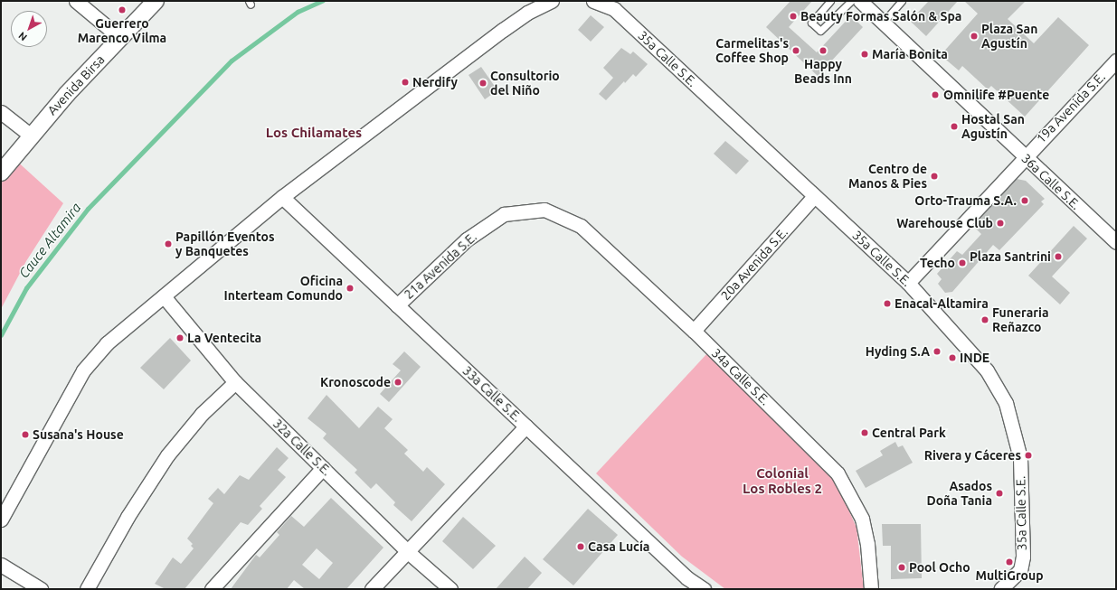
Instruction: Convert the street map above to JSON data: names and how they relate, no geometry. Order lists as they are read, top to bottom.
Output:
{
  "streets": {
    "street": [
      "35a Calle S.E.",
      "Avenida Birsa",
      "19a Avenida S.E.",
      "36a Calle S.E.",
      "20a Avenida S.E.",
      "21a Avenida S.E.",
      "34a Calle S.E.",
      "33a Calle S.E.",
      "32a Calle S.E."
    ]
  },
  "crossings": [
    ["35a Calle S.E.", "19a Avenida S.E."],
    ["35a Calle S.E.", "20a Avenida S.E."],
    ["19a Avenida S.E.", "36a Calle S.E."],
    ["20a Avenida S.E.", "34a Calle S.E."],
    ["21a Avenida S.E.", "34a Calle S.E."],
    ["21a Avenida S.E.", "33a Calle S.E."]
  ],
  "districts": ["Los Chilamates", "Colonial Los Robles 2"],
  "water": ["Cauce Altamira"],
  "places": [
    "Guerrero Marenco Vilma",
    "Beauty Formas Salón & Spa",
    "Plaza San Agustín",
    "Carmelitas's Coffee Shop",
    "Happy Beads Inn",
    "María Bonita",
    "Nerdify",
    "Consultorio del Niño",
    "Omnilife #Puente",
    "Hostal San Agustín",
    "Centro de Manos & Pies",
    "Orto-Trauma S.A.",
    "Warehouse Club",
    "Papillón Eventos y Banquetes",
    "Plaza Santrini",
    "Techo",
    "Oficina Interteam Comundo",
    "Enacal-Altamira",
    "Funeraria Reñazco",
    "La Ventecita",
    "Hyding S.A",
    "INDE",
    "Kronoscode",
    "Central Park",
    "Susana's House",
    "Rivera y Cáceres",
    "Asados Doña Tania",
    "Casa Lucía",
    "MultiGroup",
    "Pool Ocho"
  ],
  "north": "bottom left"
}
